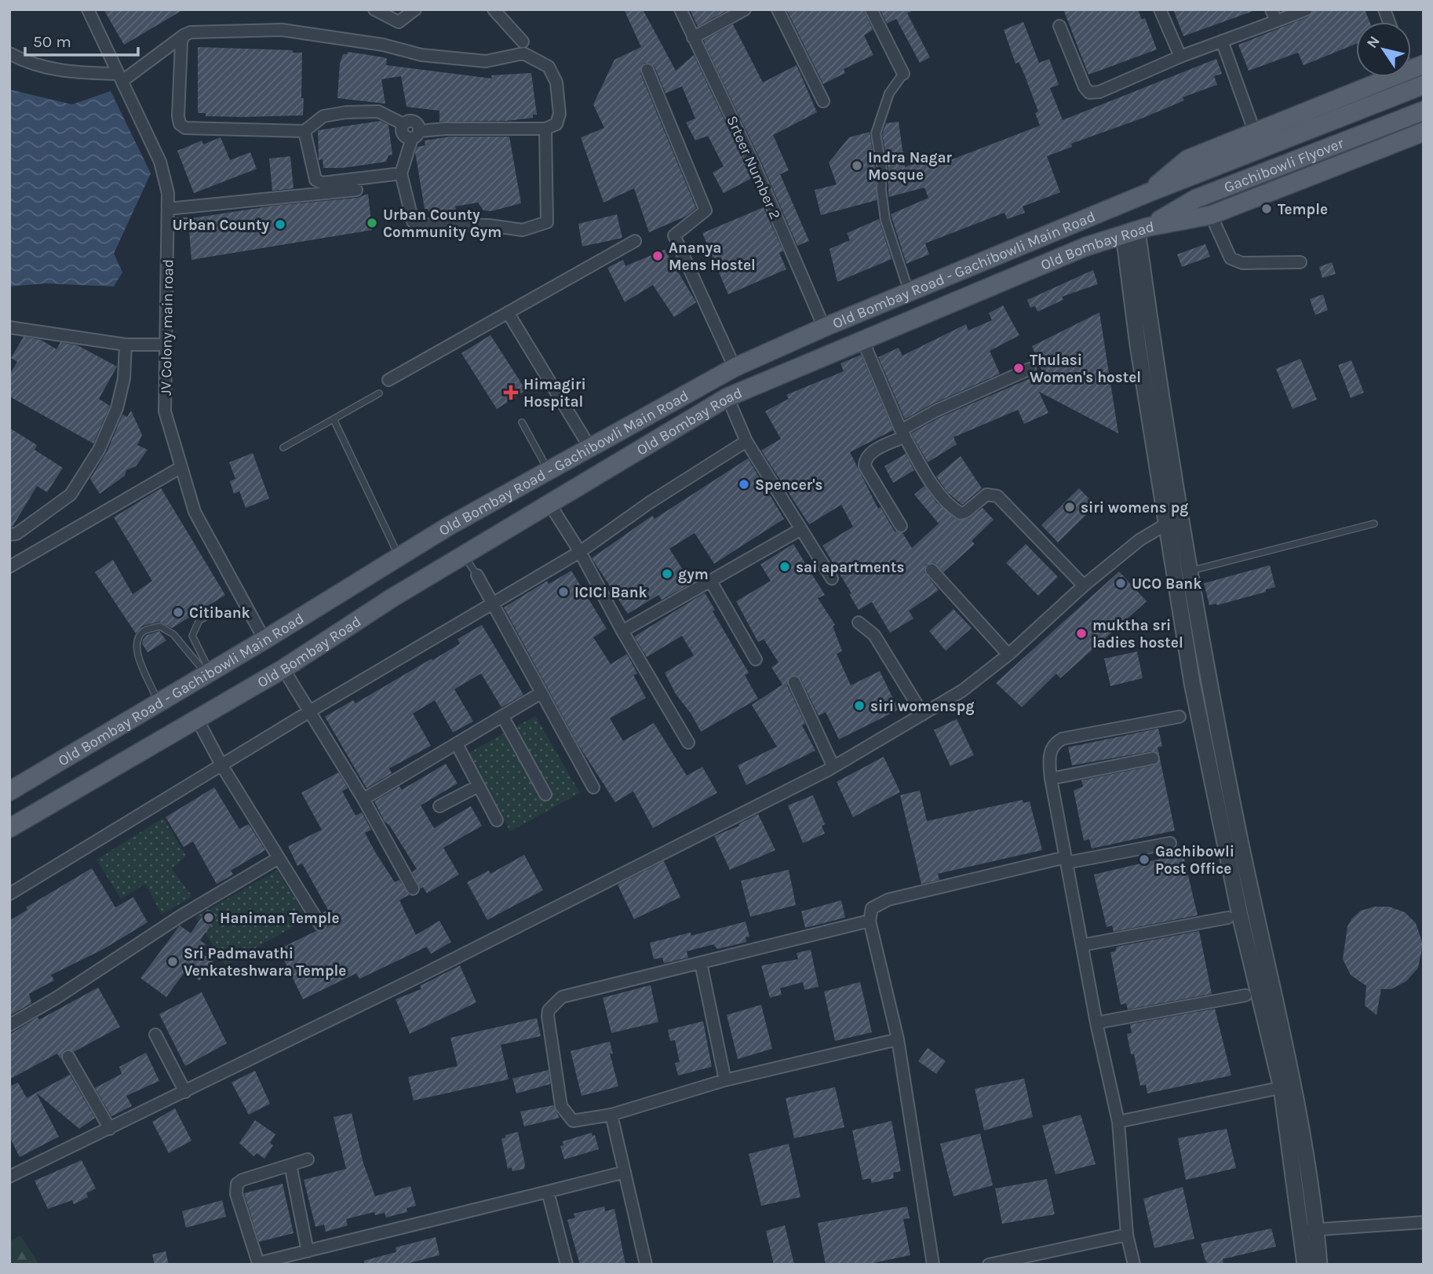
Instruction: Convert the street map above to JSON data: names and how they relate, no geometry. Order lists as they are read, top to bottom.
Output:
{
  "streets": {
    "main road": ["Gachibowli Flyover", "Old Bombay Road", "Old Bombay Road - Gachibowli Main Road"],
    "street": ["Srteer Number 2", "JV Colony main road"]
  },
  "crossings": [
    ["Gachibowli Flyover", "Old Bombay Road"],
    ["Gachibowli Flyover", "Old Bombay Road - Gachibowli Main Road"],
    ["Srteer Number 2", "Old Bombay Road - Gachibowli Main Road"],
    ["Old Bombay Road - Gachibowli Main Road", "JV Colony main road"]
  ],
  "places": {
    "other": [
      "Indra Nagar Mosque",
      "Temple",
      "Urban County Community Gym",
      "Urban County",
      "Ananya Mens Hostel",
      "Thulasi Women's hostel",
      "Spencer's",
      "siri womens pg",
      "sai apartments",
      "gym",
      "UCO Bank",
      "ICICI Bank",
      "Citibank",
      "muktha sri ladies hostel",
      "siri womenspg",
      "Gachibowli Post Office",
      "Haniman Temple",
      "Sri Padmavathi Venkateshwara Temple"
    ],
    "health": ["Himagiri Hospital"]
  },
  "scale_bar": "50 m",
  "north": "top left"
}
